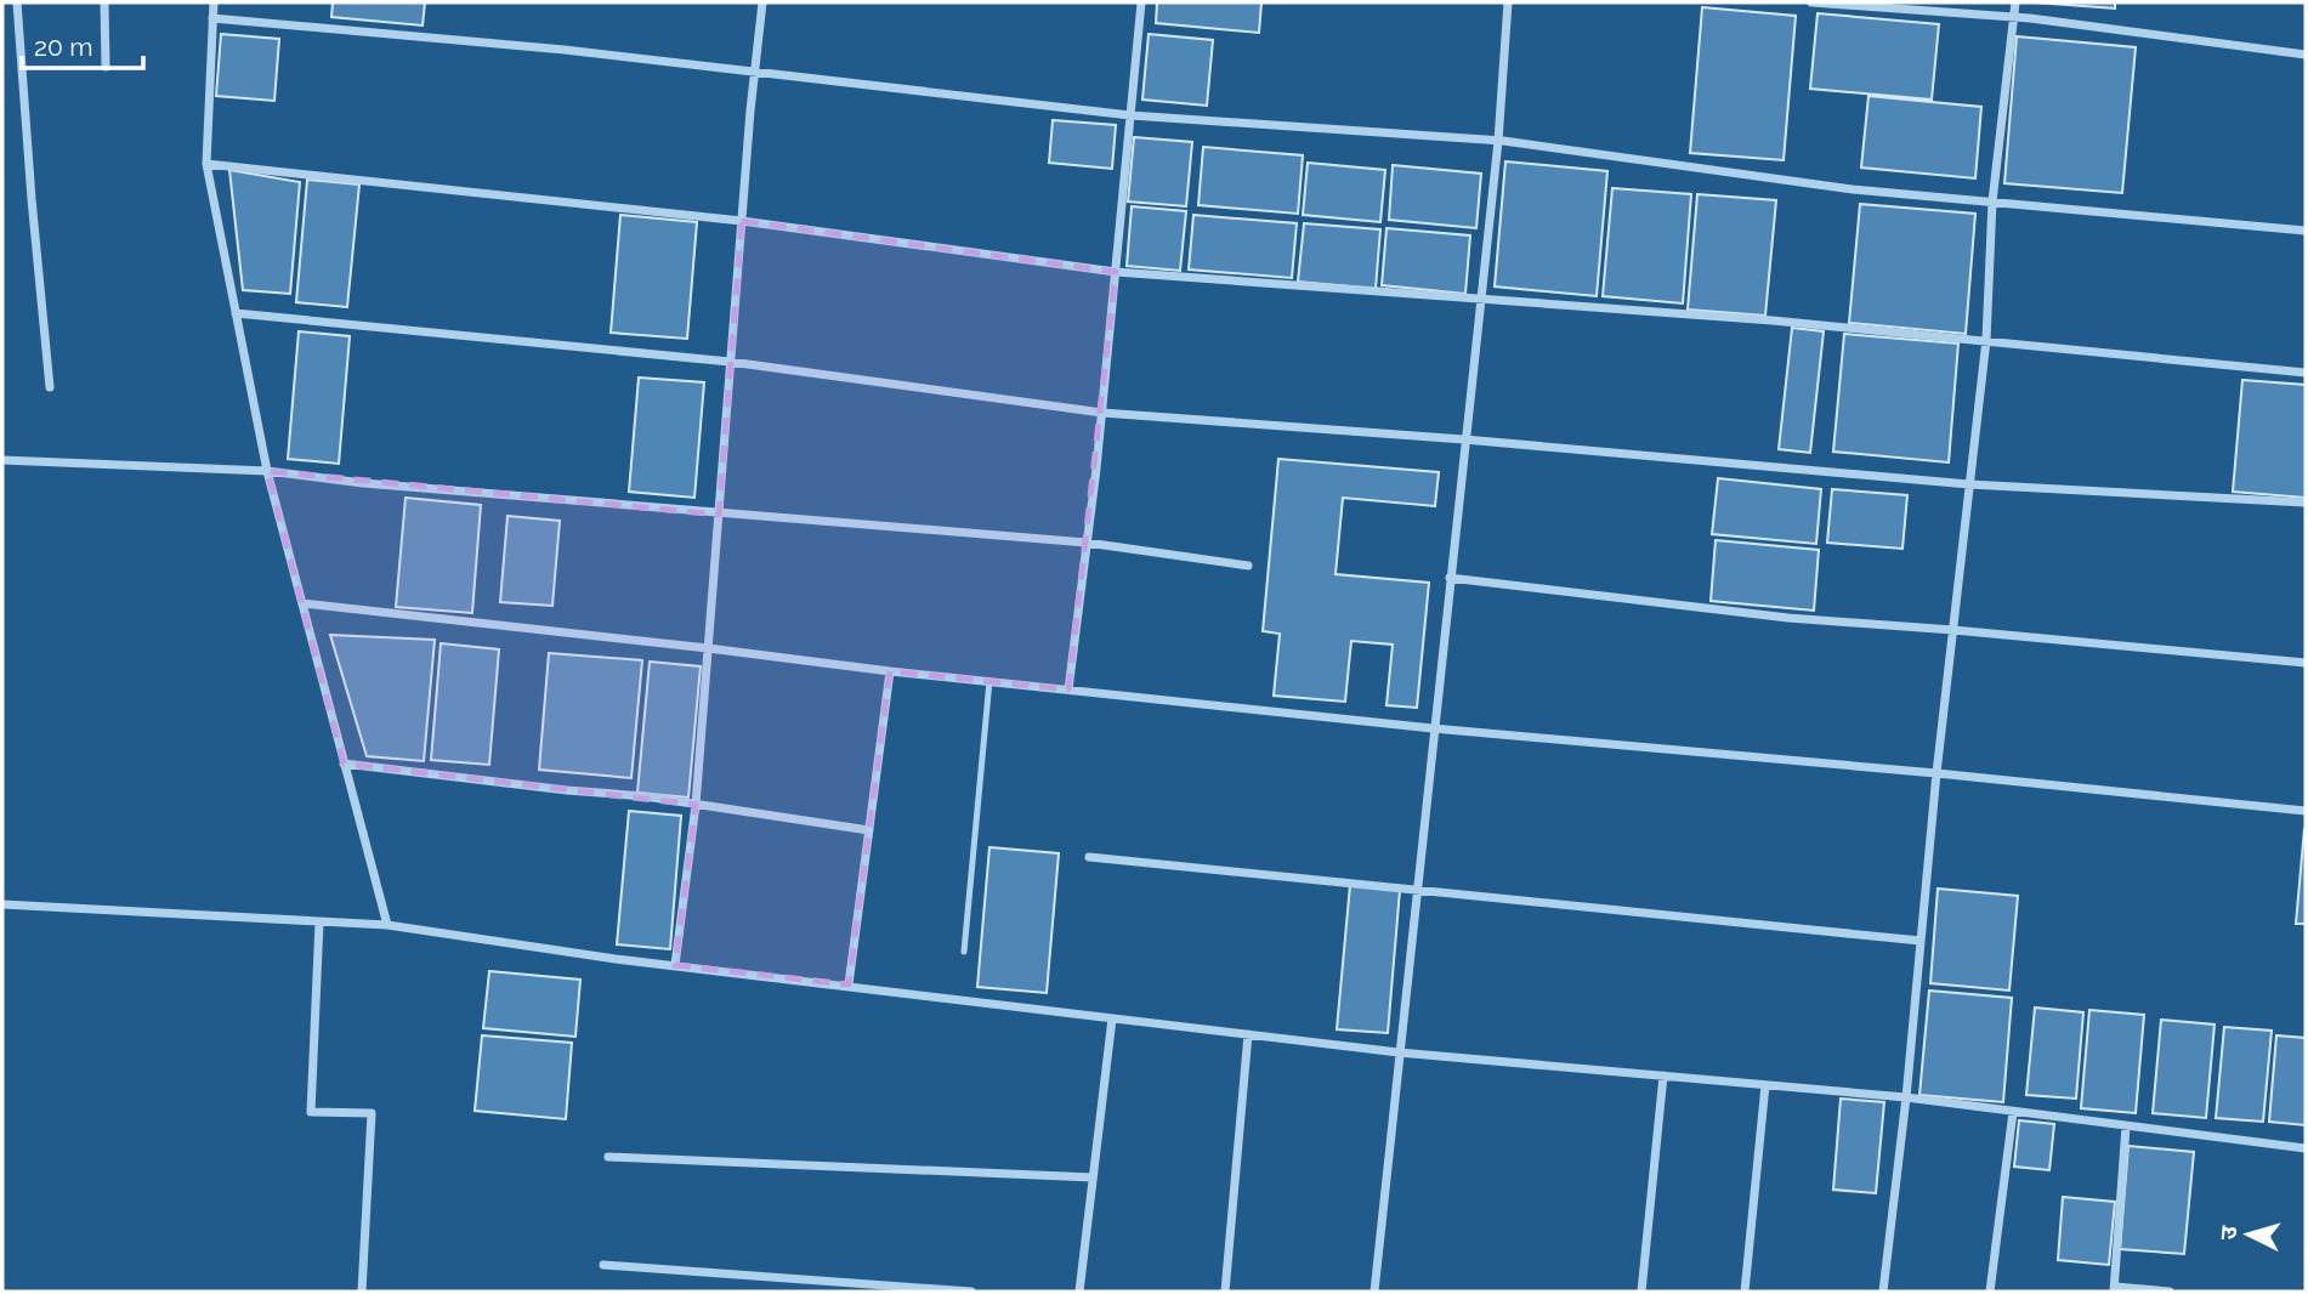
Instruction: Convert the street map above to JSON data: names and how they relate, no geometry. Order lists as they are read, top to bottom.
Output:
{
  "scale_bar": "20 m",
  "north": "left"
}
